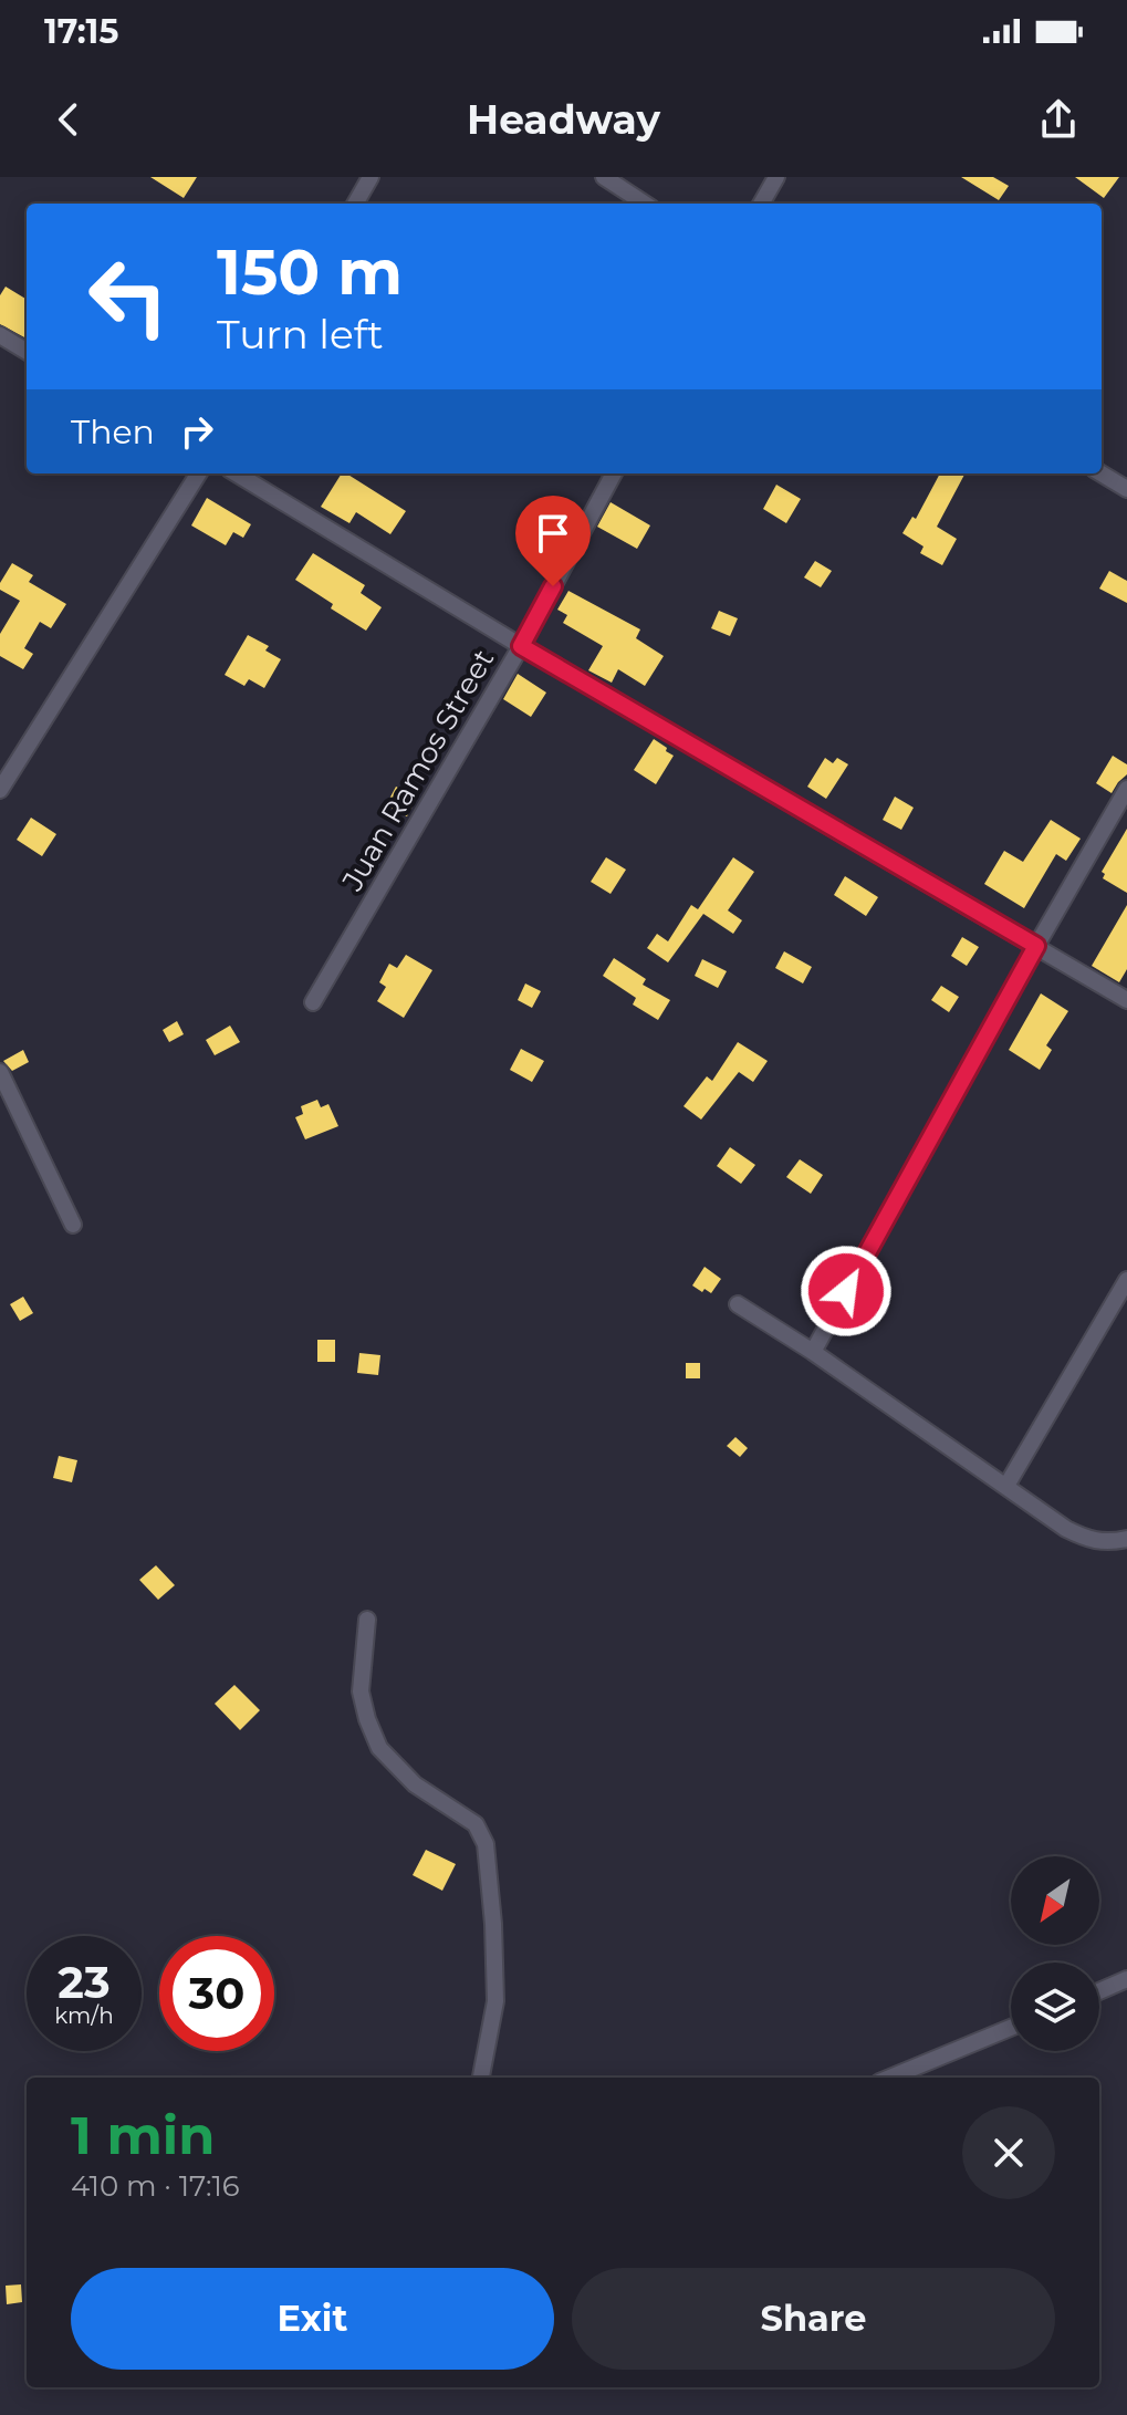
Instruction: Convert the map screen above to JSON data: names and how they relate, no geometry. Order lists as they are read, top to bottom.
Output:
{
  "streets": {
    "street": ["Juan Ramos Street"]
  },
  "north": "bottom left",
  "page": {
    "status": "17:15",
    "header": "Headway",
    "turn": ["150 m", "Turn left"],
    "then": "Then",
    "speed": "23 km/h",
    "limit": "30",
    "heading": ["1 min", "410 m · 17:16"],
    "buttons": ["Exit", "Share"]
  }
}
